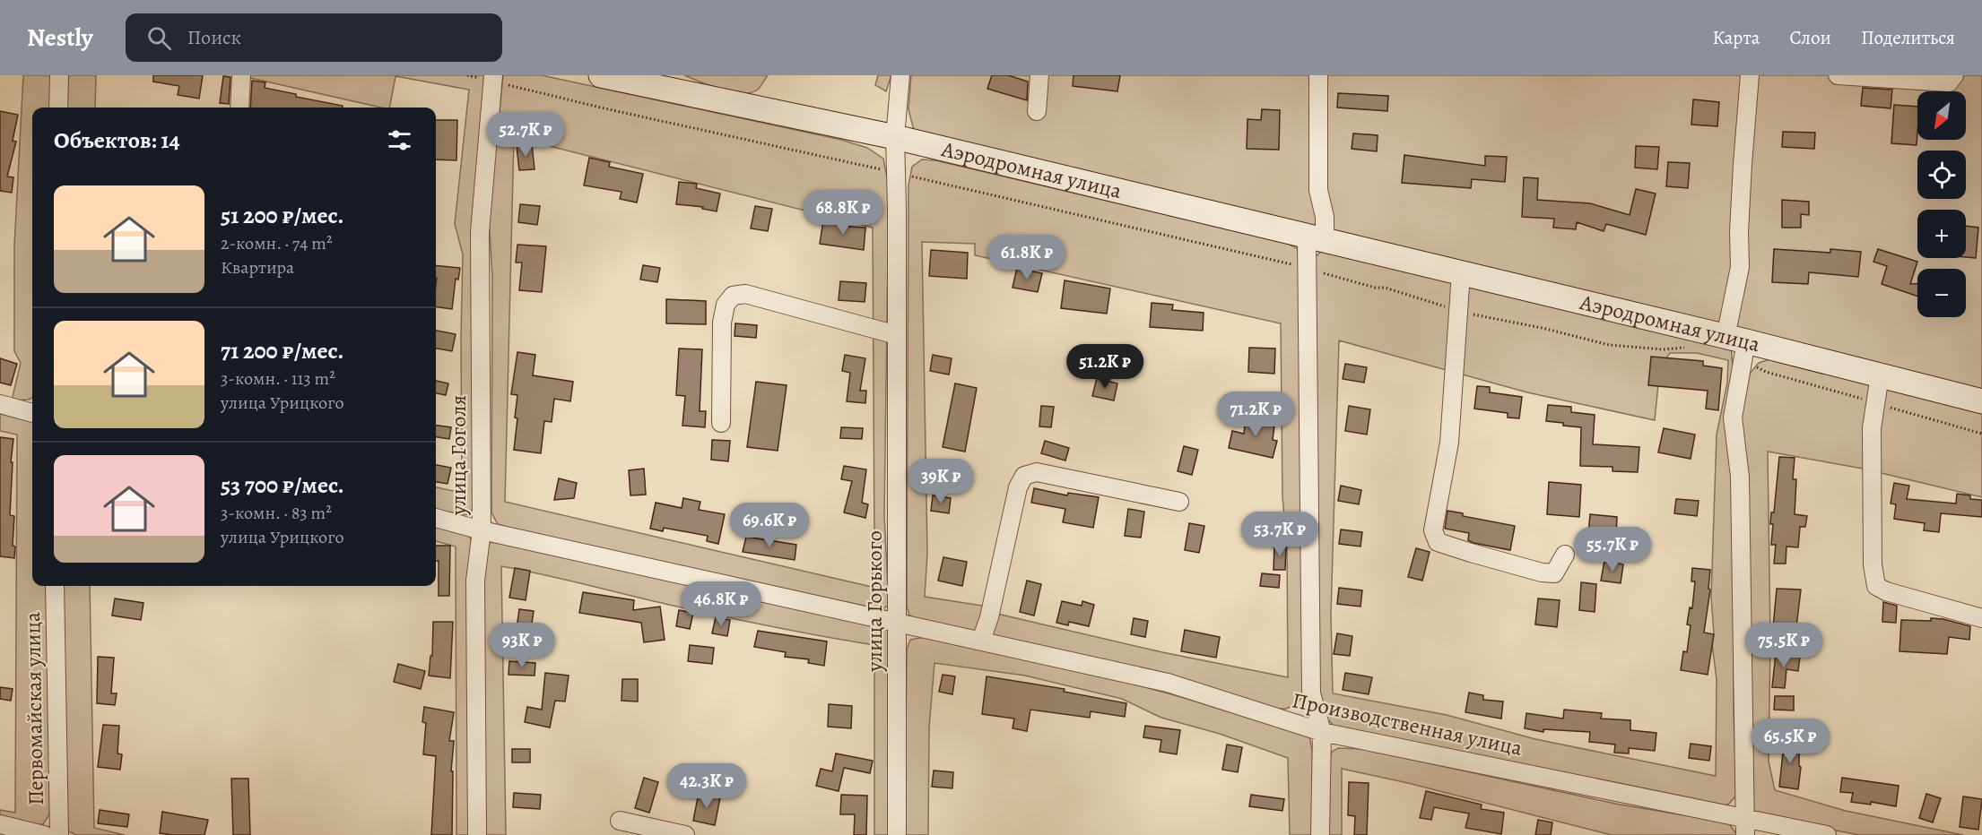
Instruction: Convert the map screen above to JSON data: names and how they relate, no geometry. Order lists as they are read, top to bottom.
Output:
{
  "streets": {
    "street": [
      "Аэродромная улица",
      "улица Гоголя",
      "улица Горького",
      "Первомайская улица",
      "Производственная улица"
    ]
  },
  "crossings": [
    ["Аэродромная улица", "улица Горького"],
    ["улица Гоголя", "Производственная улица"],
    ["улица Горького", "Производственная улица"]
  ],
  "north": "bottom left",
  "page": {
    "header": "Nestly",
    "search": "Поиск",
    "nav": ["Карта", "Слои", "Поделиться"],
    "map_buttons": ["+", "−"],
    "heading": "Объектов: 14",
    "price": [
      "52.7K ₽",
      "68.8K ₽",
      "61.8K ₽",
      "51.2K ₽",
      "71.2K ₽",
      "39K ₽",
      "69.6K ₽",
      "53.7K ₽",
      "55.7K ₽",
      "46.8K ₽",
      "93K ₽",
      "75.5K ₽",
      "65.5K ₽",
      "42.3K ₽"
    ],
    "list": [
      {
        "name": "51 200 ₽/мес.",
        "note": "2-комн. · 74 m² · Квартира"
      },
      {
        "name": "71 200 ₽/мес.",
        "note": "3-комн. · 113 m² · улица Урицкого"
      },
      {
        "name": "53 700 ₽/мес.",
        "note": "3-комн. · 83 m² · улица Урицкого"
      }
    ]
  }
}
